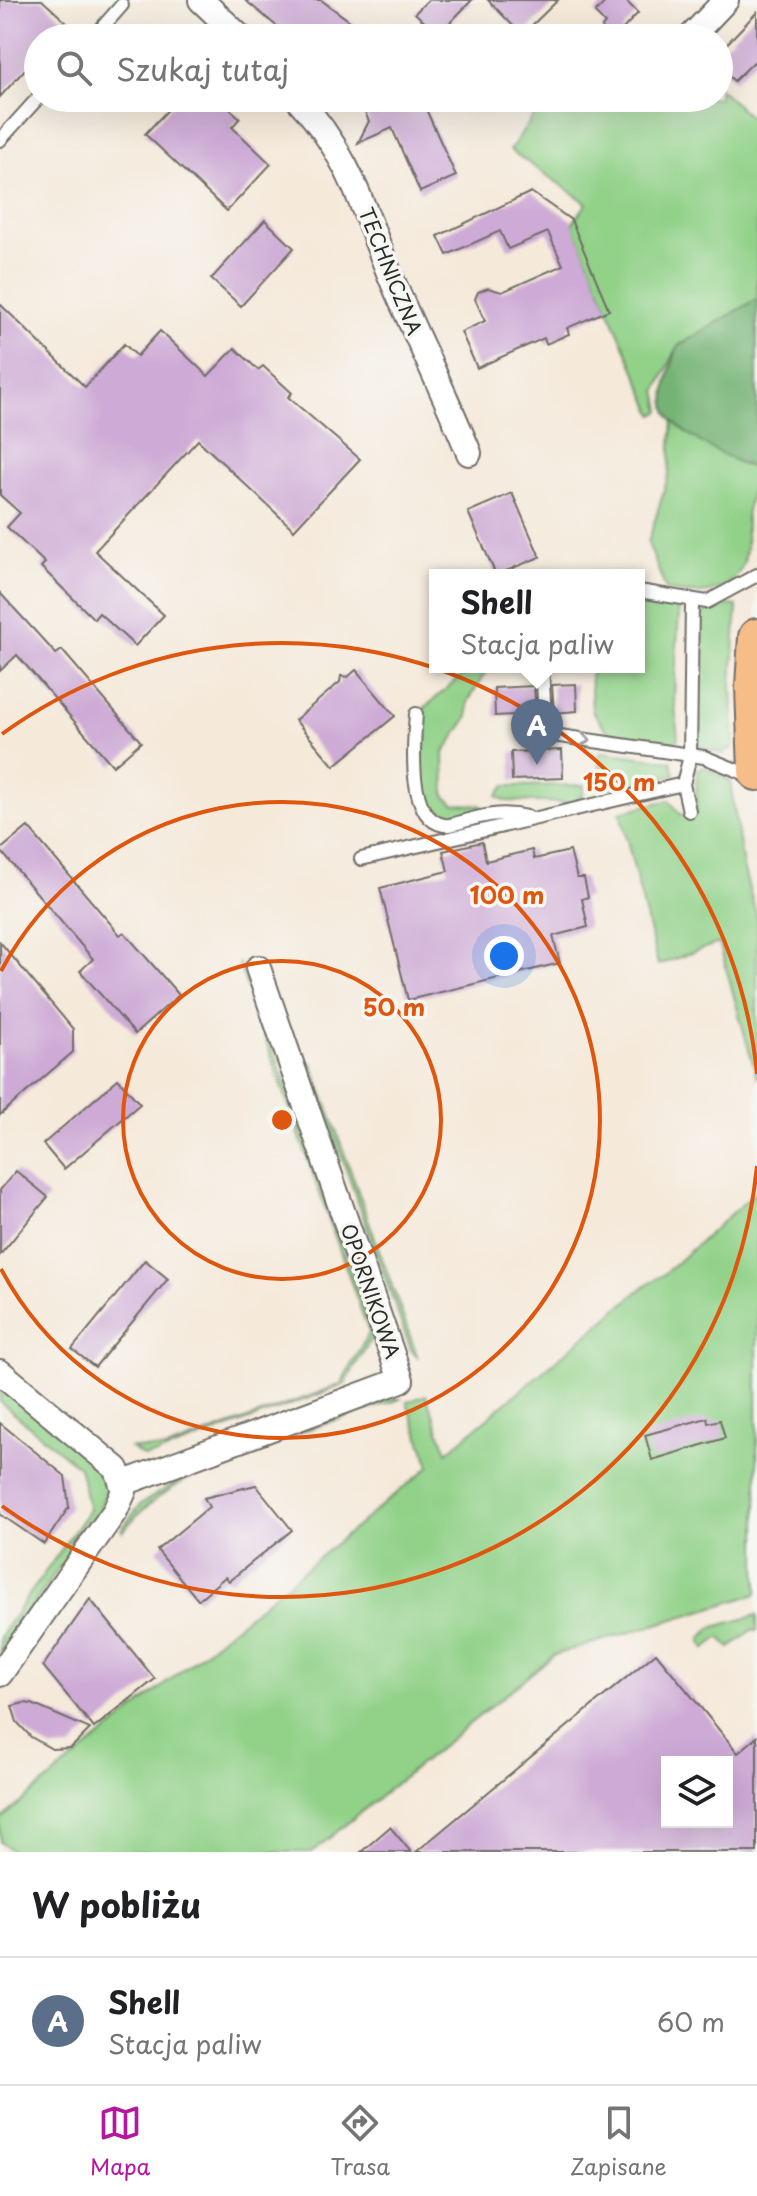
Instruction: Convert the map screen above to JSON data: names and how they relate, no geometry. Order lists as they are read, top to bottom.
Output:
{
  "streets": {
    "street": ["TECHNICZNA", "OPORNIKOWA"]
  },
  "page": {
    "search": "Szukaj tutaj",
    "popup": ["Shell", "Stacja paliw"],
    "pins": "A",
    "heading": "W pobliżu",
    "list": [
      {
        "mark": "A",
        "name": "Shell",
        "note": "Stacja paliw",
        "value": "60 m"
      }
    ],
    "nav": ["Mapa", "Trasa", "Zapisane"]
  },
  "rings": ["150 m", "100 m", "50 m"]
}
